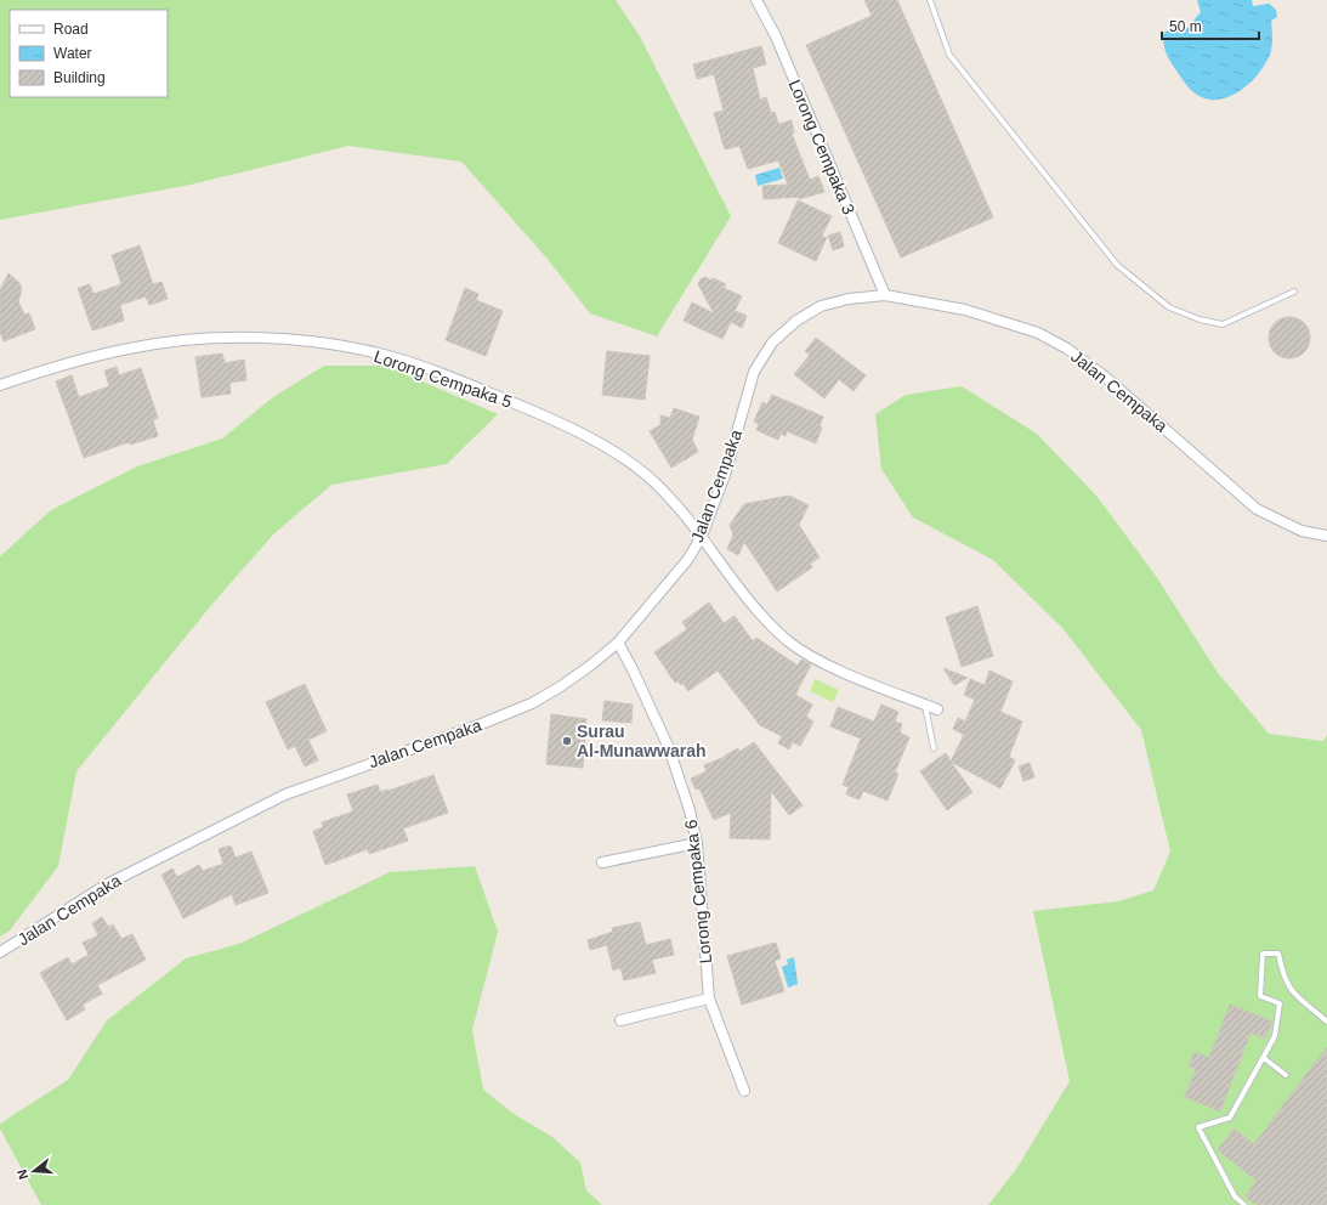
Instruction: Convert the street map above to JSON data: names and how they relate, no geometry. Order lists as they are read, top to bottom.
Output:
{
  "streets": {
    "street": [
      "Lorong Cempaka 3",
      "Lorong Cempaka 5",
      "Jalan Cempaka",
      "Lorong Cempaka 6"
    ]
  },
  "crossings": [
    ["Lorong Cempaka 3", "Jalan Cempaka"],
    ["Lorong Cempaka 5", "Jalan Cempaka"],
    ["Jalan Cempaka", "Lorong Cempaka 6"]
  ],
  "places": ["Surau Al-Munawwarah"],
  "legend": ["Road", "Water", "Building"],
  "scale_bar": "50 m",
  "north": "left"
}
